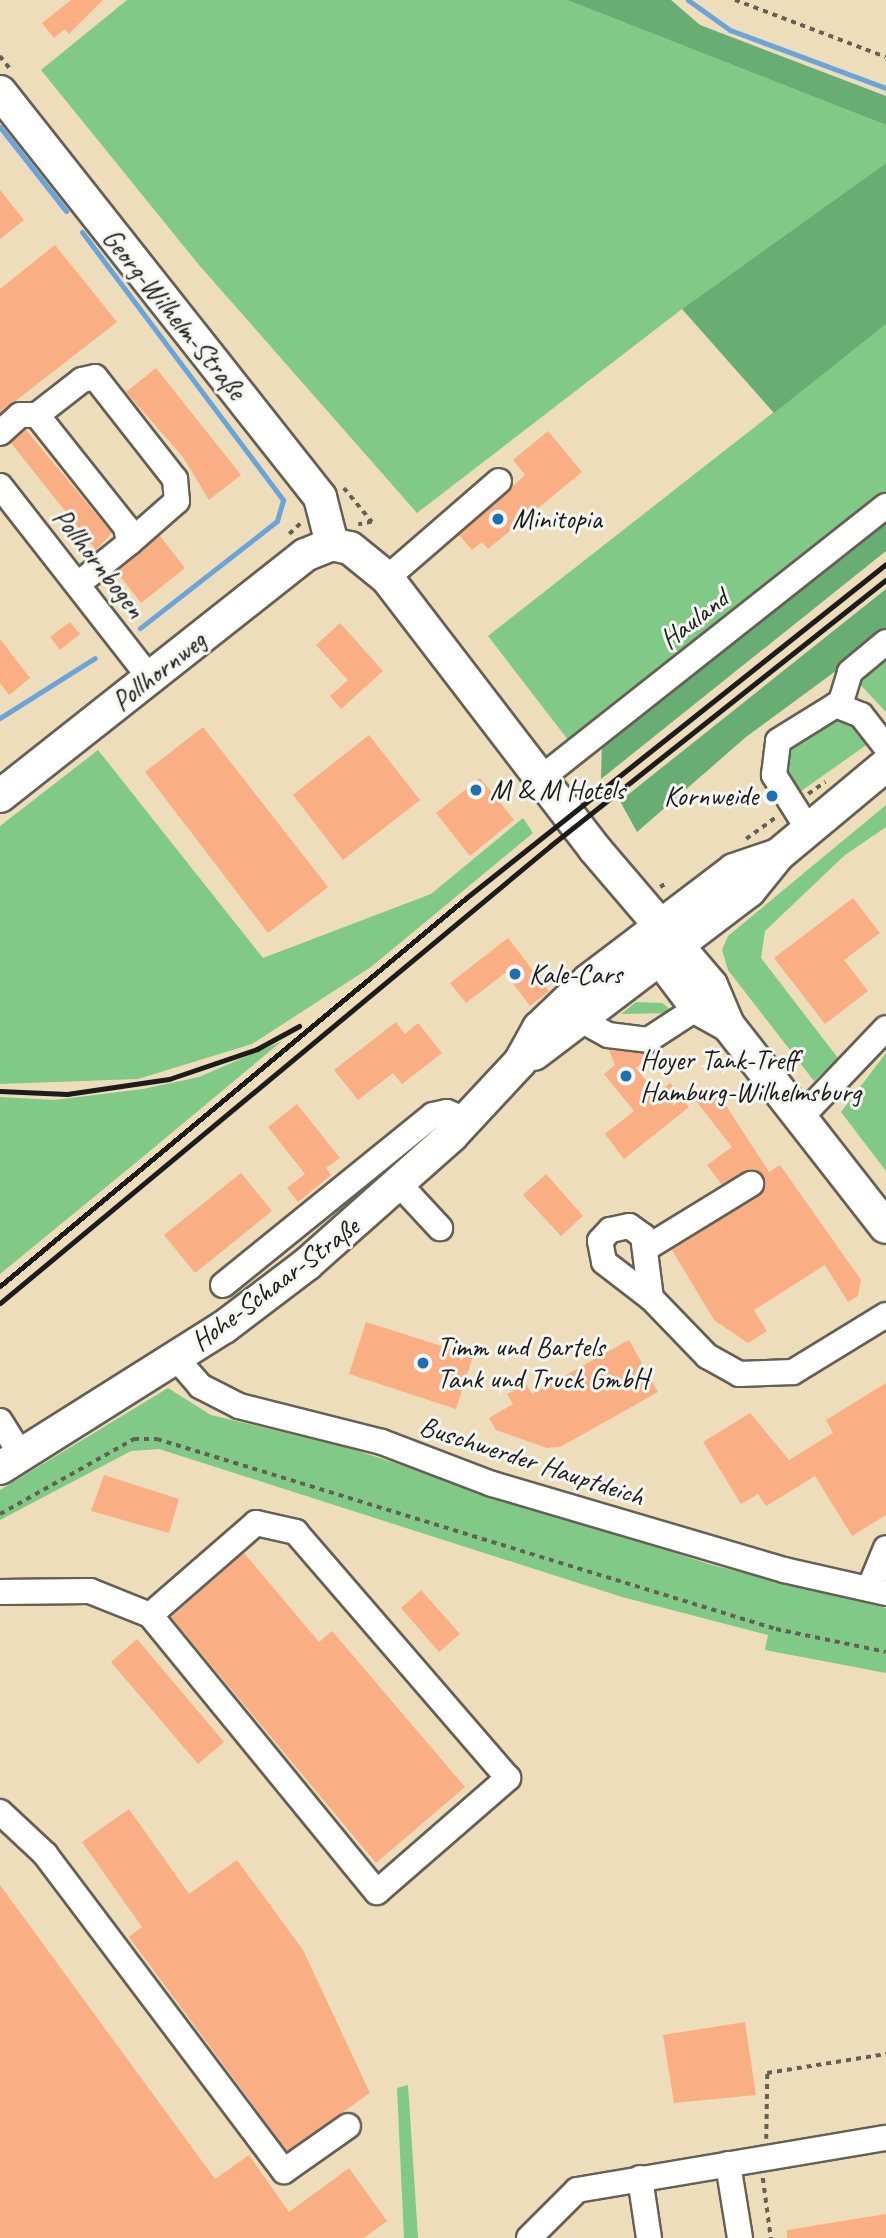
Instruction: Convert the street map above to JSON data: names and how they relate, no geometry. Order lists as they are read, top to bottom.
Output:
{
  "streets": {
    "main road": ["Georg-Wilhelm-Straße", "Pollhornweg", "Hohe-Schaar-Straße"],
    "street": ["Pollhornbogen", "Hauland", "Buschwerder Hauptdeich"]
  },
  "crossings": [
    ["Georg-Wilhelm-Straße", "Pollhornweg"],
    ["Pollhornbogen", "Pollhornweg"],
    ["Hohe-Schaar-Straße", "Buschwerder Hauptdeich"]
  ],
  "places": [
    "Minitopia",
    "M & M Hotels",
    "Kornweide",
    "Kale-Cars",
    "Hoyer Tank-Treff Hamburg-Wilhelmsburg",
    "Timm und Bartels Tank und Truck GmbH"
  ]
}
